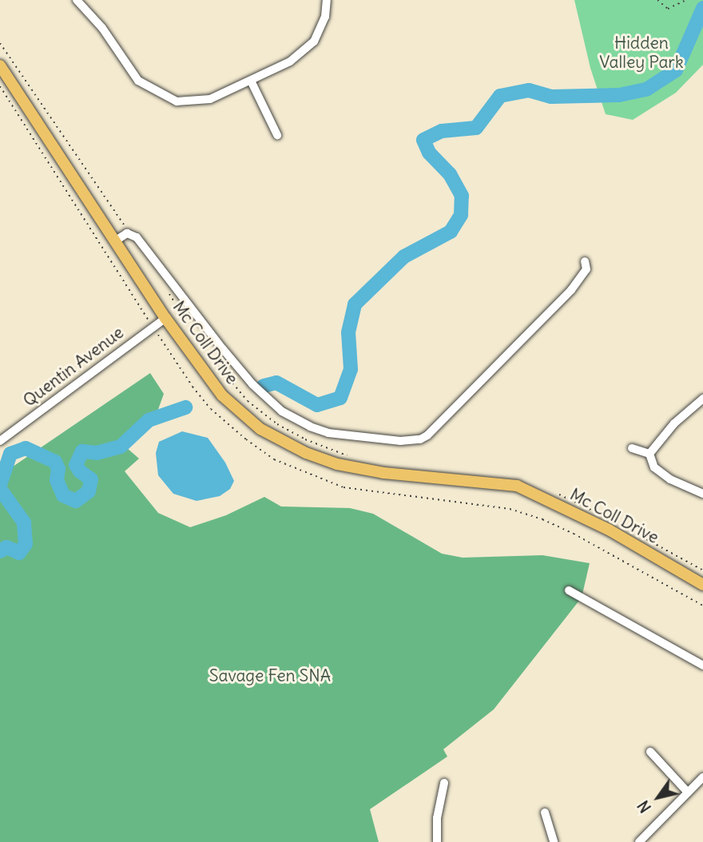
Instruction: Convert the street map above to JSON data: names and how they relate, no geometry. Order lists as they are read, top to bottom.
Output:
{
  "streets": {
    "main road": ["Mc Coll Drive"],
    "street": ["Quentin Avenue"]
  },
  "crossings": [
    ["Mc Coll Drive", "Quentin Avenue"]
  ],
  "parks": ["Hidden Valley Park", "Savage Fen SNA"],
  "north": "bottom left"
}
